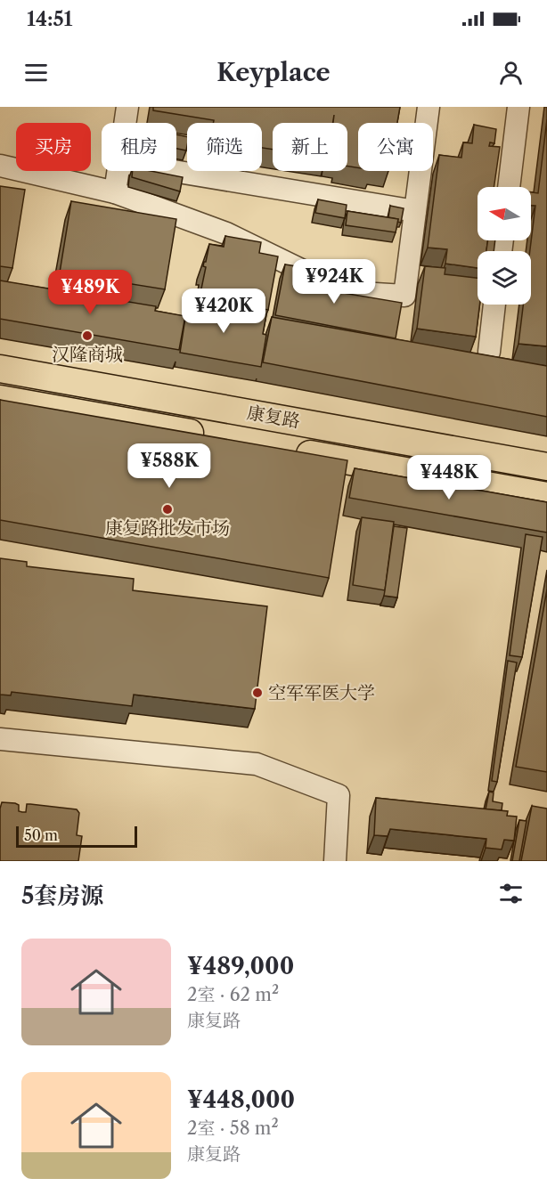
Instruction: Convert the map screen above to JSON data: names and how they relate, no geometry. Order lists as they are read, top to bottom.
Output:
{
  "streets": {
    "main road": ["康复路"]
  },
  "places": ["汉隆商城", "康复路批发市场", "空军军医大学"],
  "scale_bar": "50 m",
  "north": "left",
  "page": {
    "status": "14:51",
    "header": "Keyplace",
    "chip": [
      "买房",
      "租房",
      "筛选",
      "新上",
      "公寓"
    ],
    "price": [
      "¥924K",
      "¥489K",
      "¥420K",
      "¥588K",
      "¥448K"
    ],
    "scale": "50 m",
    "heading": "5套房源",
    "list": [
      {
        "name": "¥489,000",
        "note": "2室 · 62 m² · 康复路"
      },
      {
        "name": "¥448,000",
        "note": "2室 · 58 m² · 康复路"
      }
    ]
  }
}
